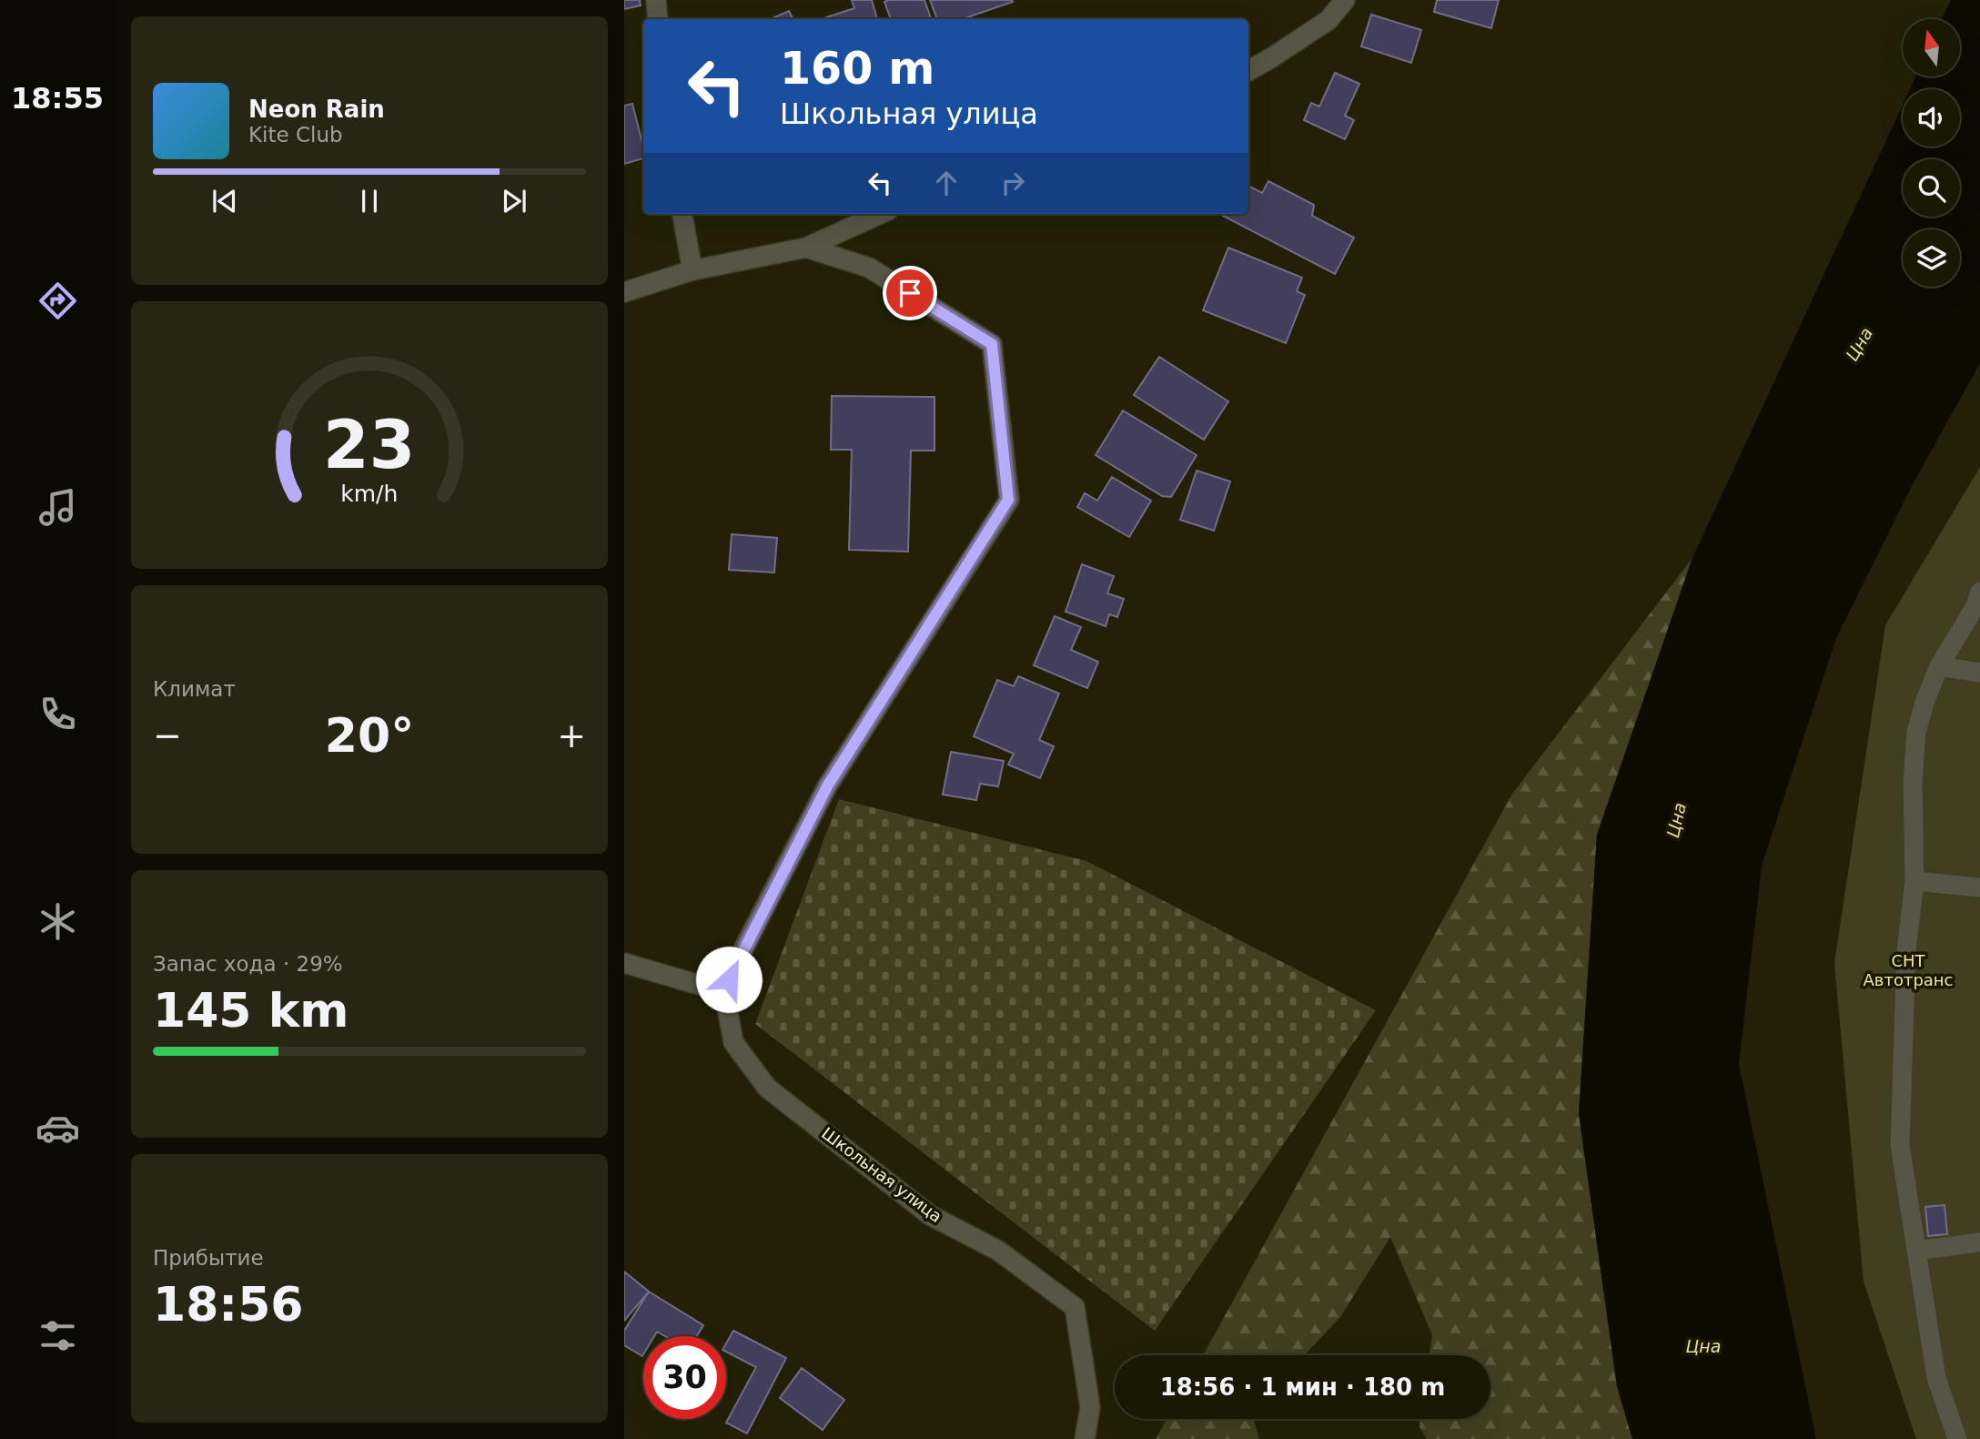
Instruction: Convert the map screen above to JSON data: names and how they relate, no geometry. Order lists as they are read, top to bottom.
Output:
{
  "streets": {
    "street": ["Школьная улица"]
  },
  "water": ["Цна"],
  "parks": ["СНТ Автотранс"],
  "north": "top",
  "page": {
    "tabs": "18:55",
    "turn": ["160 m", "Школьная улица"],
    "song": ["Neon Rain", "Kite Club"],
    "tile": [
      "Климат",
      ["Запас хода · 29%", "145 km"],
      ["Прибытие", "18:56"]
    ],
    "heat": ["−", "20°", "+"],
    "limit": "30",
    "trip": "18:56 · 1 мин · 180 m",
    "gauge": ["23", "km/h"]
  }
}
